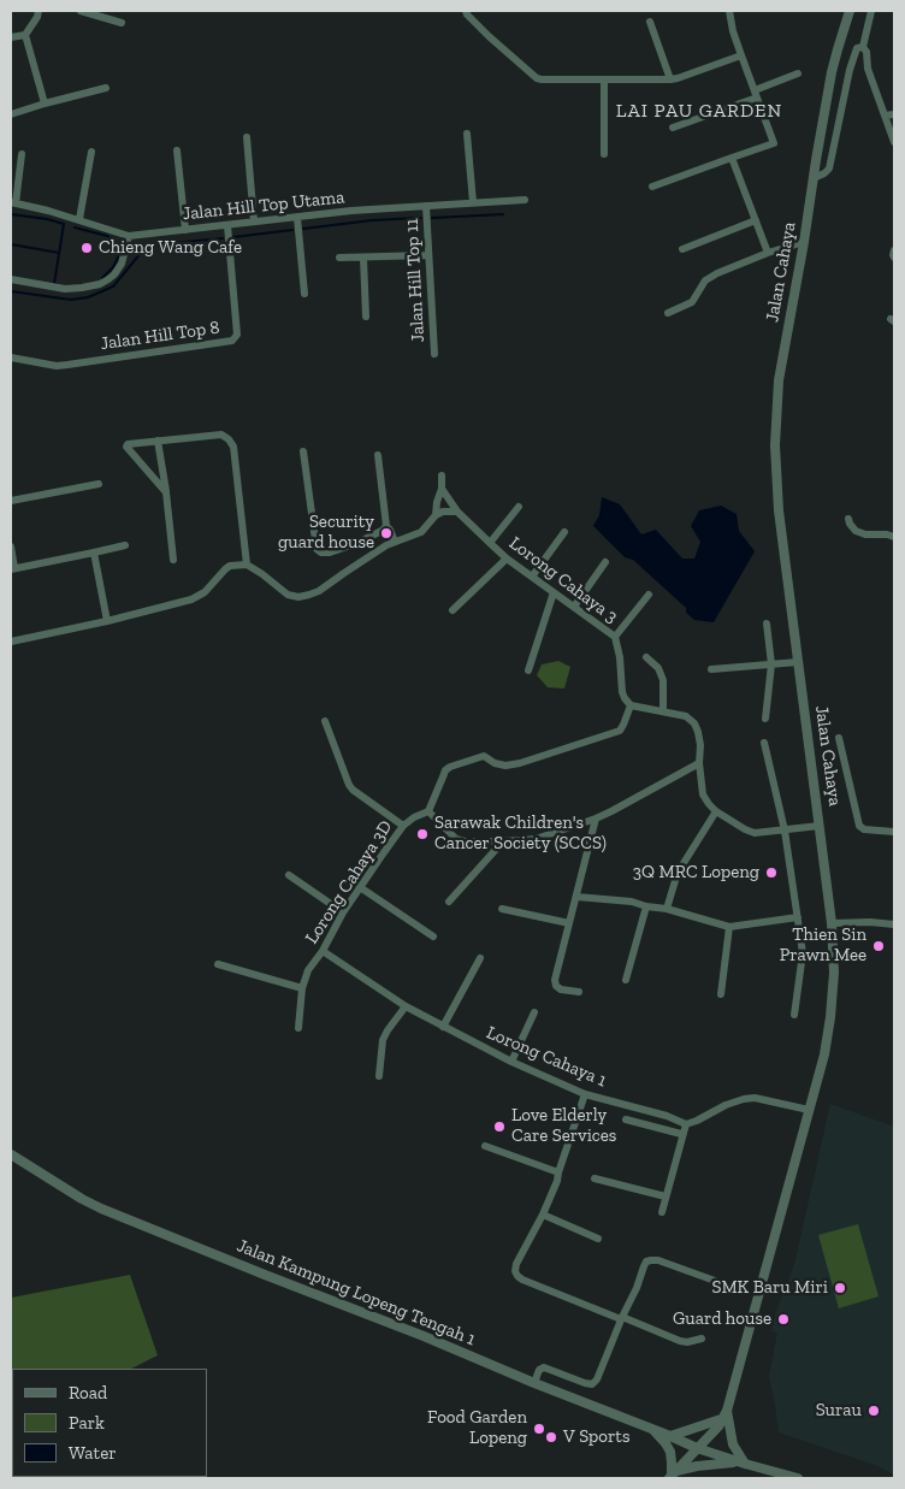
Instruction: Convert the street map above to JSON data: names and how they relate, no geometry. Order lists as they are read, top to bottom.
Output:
{
  "streets": {
    "street": [
      "Jalan Hill Top Utama",
      "Jalan Cahaya",
      "Jalan Hill Top 11",
      "Jalan Hill Top 8",
      "Lorong Cahaya 3",
      "Lorong Cahaya 3D",
      "Lorong Cahaya 1",
      "Jalan Kampung Lopeng Tengah 1"
    ]
  },
  "crossings": [
    ["Jalan Hill Top Utama", "Jalan Hill Top 11"],
    ["Jalan Hill Top Utama", "Jalan Hill Top 8"],
    ["Jalan Cahaya", "Jalan Kampung Lopeng Tengah 1"],
    ["Lorong Cahaya 3D", "Lorong Cahaya 1"]
  ],
  "districts": ["LAI PAU GARDEN"],
  "places": [
    "Chieng Wang Cafe",
    "Security guard house",
    "Sarawak Children's Cancer Society (SCCS)",
    "3Q MRC Lopeng",
    "Thien Sin Prawn Mee",
    "Love Elderly Care Services",
    "SMK Baru Miri",
    "Guard house",
    "Surau",
    "Food Garden Lopeng",
    "V Sports"
  ],
  "legend": ["Road", "Park", "Water"]
}
